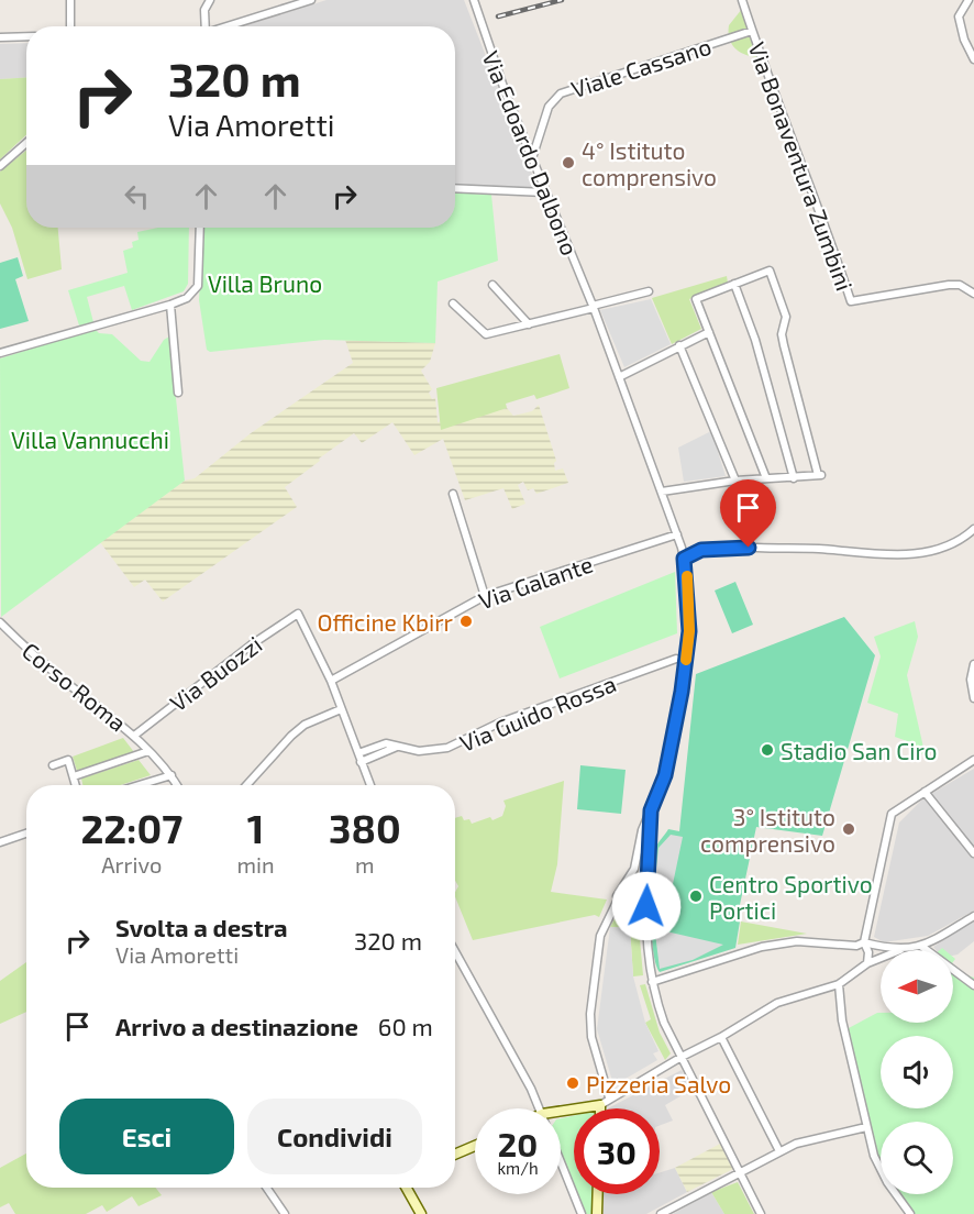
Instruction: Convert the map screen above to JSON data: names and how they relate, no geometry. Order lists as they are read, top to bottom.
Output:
{
  "streets": {
    "street": [
      "Viale Cassano",
      "Via Edoardo Dalbono",
      "Via Bonaventura Zumbini",
      "Via Galante",
      "Via Buozzi",
      "Corso Roma",
      "Via Guido Rossa"
    ]
  },
  "crossings": [
    ["Viale Cassano", "Via Edoardo Dalbono"],
    ["Viale Cassano", "Via Bonaventura Zumbini"],
    ["Via Edoardo Dalbono", "Via Galante"],
    ["Via Galante", "Via Buozzi"],
    ["Via Buozzi", "Corso Roma"]
  ],
  "parks": ["Villa Bruno", "Villa Vannucchi"],
  "places": [
    "4° Istituto comprensivo",
    "Officine Kbirr",
    "Stadio San Ciro",
    "3° Istituto comprensivo",
    "Centro Sportivo Portici",
    "Pizzeria Salvo"
  ],
  "north": "left",
  "page": {
    "turn": ["320 m", "Via Amoretti"],
    "eta": [
      "22:07",
      "Arrivo",
      "1",
      "min",
      "380",
      "m"
    ],
    "list": [
      {
        "name": "Svolta a destra",
        "note": "Via Amoretti",
        "value": "320 m"
      },
      {
        "name": "Arrivo a destinazione",
        "value": "60 m"
      }
    ],
    "buttons": ["Esci", "Condividi"],
    "speed": "20 km/h",
    "limit": "30"
  }
}
